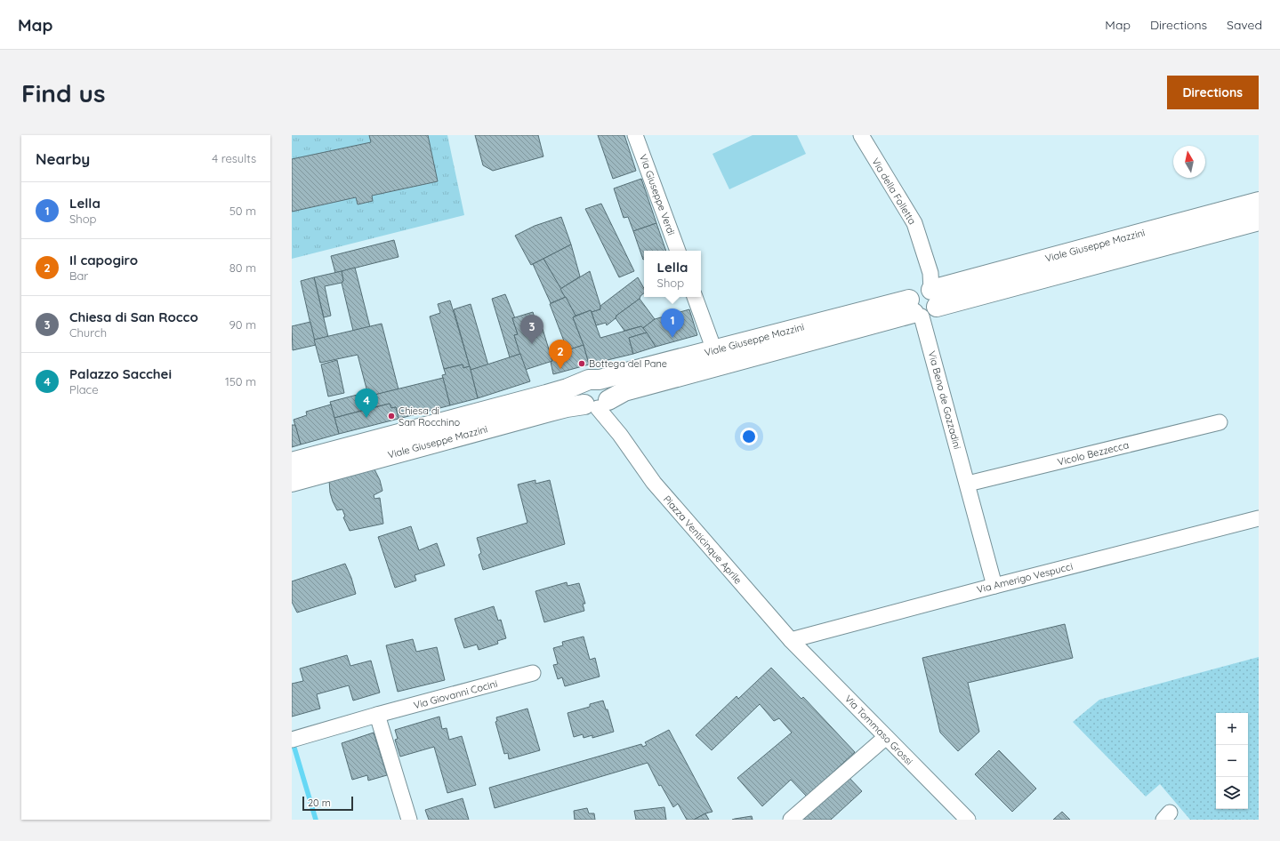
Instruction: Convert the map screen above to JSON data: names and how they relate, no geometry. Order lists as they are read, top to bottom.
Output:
{
  "streets": {
    "street": [
      "Via della Folletta",
      "Via Giuseppe Verdi",
      "Viale Giuseppe Mazzini",
      "Via Beno de Gozzadini",
      "Vicolo Bezzecca",
      "Piazza Venticinque Aprile",
      "Via Amerigo Vespucci",
      "Via Giovanni Cocini",
      "Via Tommaso Grossi"
    ]
  },
  "crossings": [
    ["Via della Folletta", "Viale Giuseppe Mazzini"],
    ["Via della Folletta", "Via Beno de Gozzadini"],
    ["Viale Giuseppe Mazzini", "Via Beno de Gozzadini"],
    ["Viale Giuseppe Mazzini", "Piazza Venticinque Aprile"],
    ["Via Beno de Gozzadini", "Vicolo Bezzecca"],
    ["Via Beno de Gozzadini", "Via Amerigo Vespucci"],
    ["Piazza Venticinque Aprile", "Via Amerigo Vespucci"],
    ["Piazza Venticinque Aprile", "Via Tommaso Grossi"],
    ["Via Amerigo Vespucci", "Via Tommaso Grossi"]
  ],
  "places": ["Bottega del Pane", "Chiesa di San Rocchino"],
  "scale_bar": "20 m",
  "north": "top",
  "page": {
    "header": "Map",
    "nav": ["Map", "Directions", "Saved"],
    "buttons": "Directions",
    "title": "Find us",
    "heading": ["Nearby", "4 results"],
    "list": [
      {
        "mark": "1",
        "name": "Lella",
        "note": "Shop",
        "value": "50 m"
      },
      {
        "mark": "2",
        "name": "Il capogiro",
        "note": "Bar",
        "value": "80 m"
      },
      {
        "mark": "3",
        "name": "Chiesa di San Rocco",
        "note": "Church",
        "value": "90 m"
      },
      {
        "mark": "4",
        "name": "Palazzo Sacchei",
        "note": "Place",
        "value": "150 m"
      }
    ],
    "popup": ["Lella", "Shop"],
    "pins": [
      "1",
      "3",
      "2",
      "4"
    ],
    "map_buttons": ["+", "−"],
    "scale": "20 m"
  }
}
